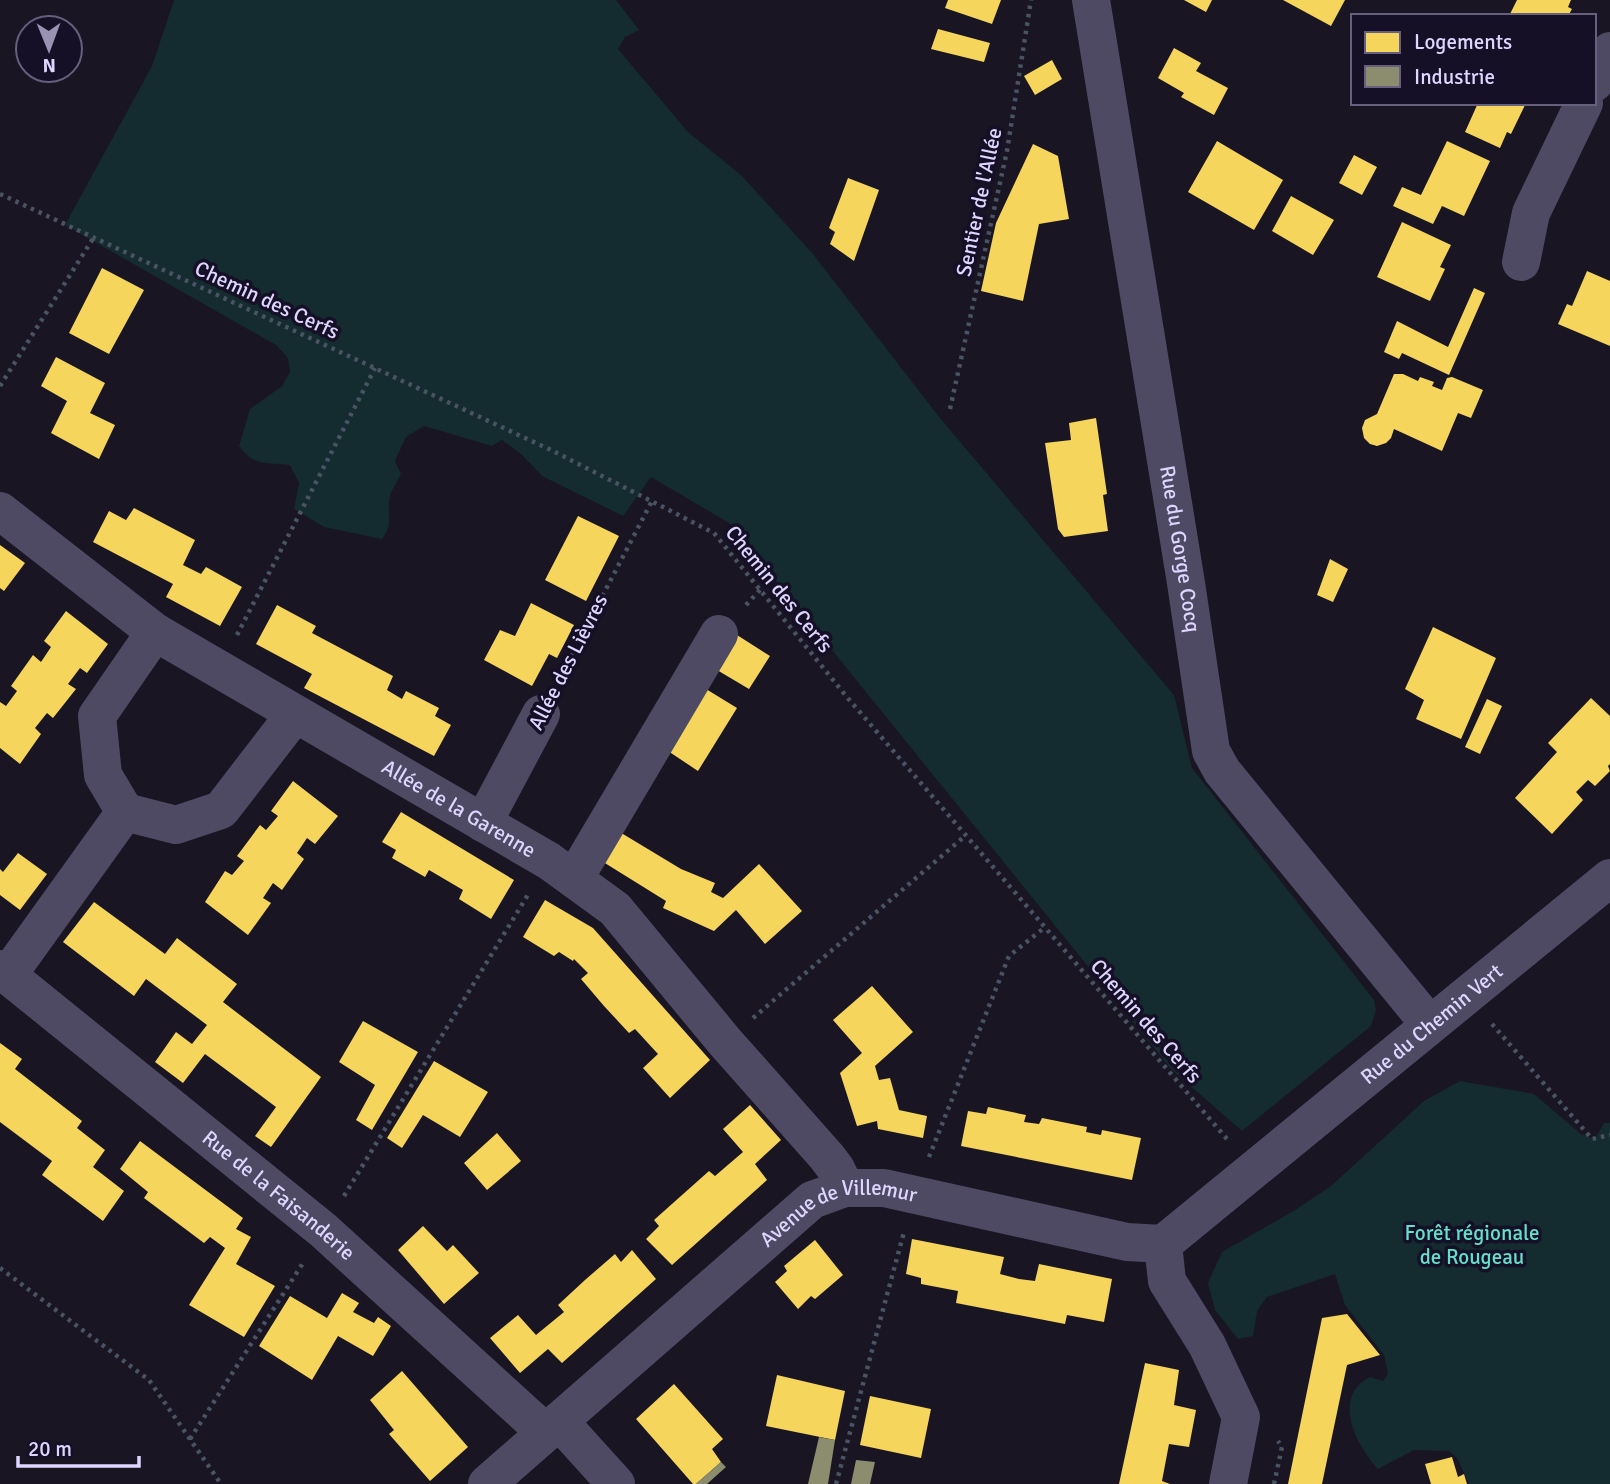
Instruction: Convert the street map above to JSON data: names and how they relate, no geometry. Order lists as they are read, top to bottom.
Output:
{
  "streets": {
    "street": [
      "Rue du Gorge Cocq",
      "Allée des Lièvres",
      "Allée de la Garenne",
      "Rue du Chemin Vert",
      "Rue de la Faisanderie",
      "Avenue de Villemur"
    ],
    "path": ["Sentier de l'Allée", "Chemin des Cerfs"]
  },
  "crossings": [
    ["Chemin des Cerfs", "Allée des Lièvres"],
    ["Chemin des Cerfs", "Rue du Chemin Vert"],
    ["Rue du Gorge Cocq", "Rue du Chemin Vert"],
    ["Allée des Lièvres", "Allée de la Garenne"],
    ["Allée de la Garenne", "Avenue de Villemur"],
    ["Rue de la Faisanderie", "Avenue de Villemur"]
  ],
  "parks": ["Forêt régionale de Rougeau"],
  "legend": ["Logements", "Industrie"],
  "scale_bar": "20 m",
  "north": "bottom"
}
